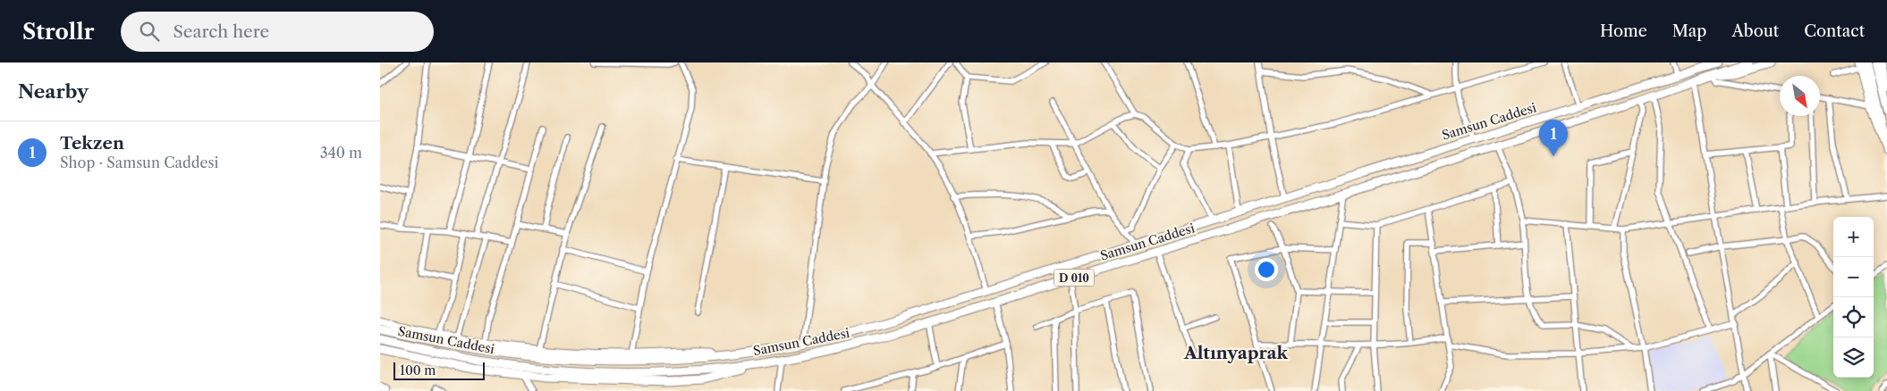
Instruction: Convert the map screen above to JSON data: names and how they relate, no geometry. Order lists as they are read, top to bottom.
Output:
{
  "streets": {
    "highway": ["Samsun Caddesi", "D 010"]
  },
  "districts": ["Altınyaprak"],
  "scale_bar": "100 m",
  "north": "bottom right",
  "page": {
    "header": "Strollr",
    "search": "Search here",
    "nav": [
      "Home",
      "Map",
      "About",
      "Contact"
    ],
    "heading": "Nearby",
    "pins": "1",
    "list": [
      {
        "mark": "1",
        "name": "Tekzen",
        "note": "Shop · Samsun Caddesi",
        "value": "340 m"
      }
    ],
    "map_buttons": ["+", "−"],
    "scale": "100 m"
  }
}
